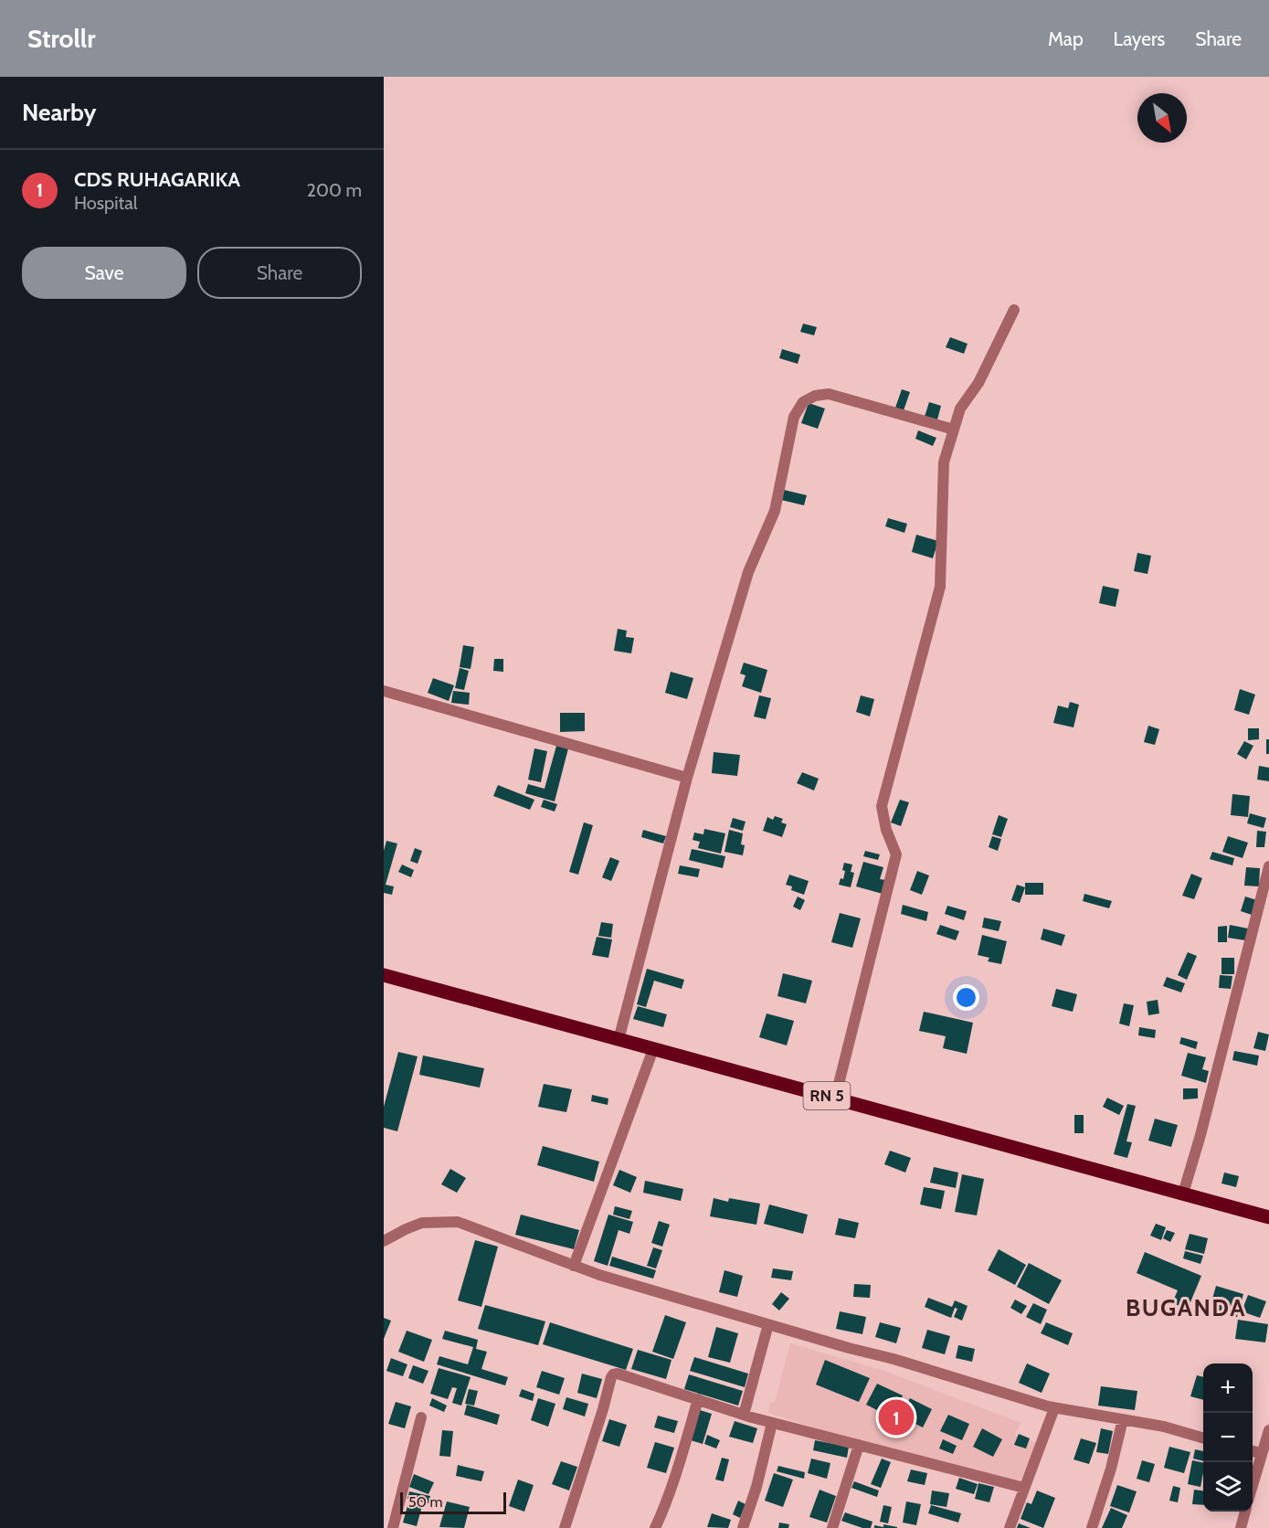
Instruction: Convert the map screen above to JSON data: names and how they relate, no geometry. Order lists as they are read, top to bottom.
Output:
{
  "streets": {
    "main road": ["RN 5"]
  },
  "districts": ["BUGANDA"],
  "scale_bar": "50 m",
  "north": "bottom right",
  "page": {
    "header": "Strollr",
    "nav": ["Map", "Layers", "Share"],
    "heading": "Nearby",
    "list": [
      {
        "mark": "1",
        "name": "CDS RUHAGARIKA",
        "note": "Hospital",
        "value": "200 m"
      }
    ],
    "buttons": ["Save", "Share"],
    "map_buttons": ["+", "−"],
    "pins": "1",
    "scale": "50 m"
  }
}
